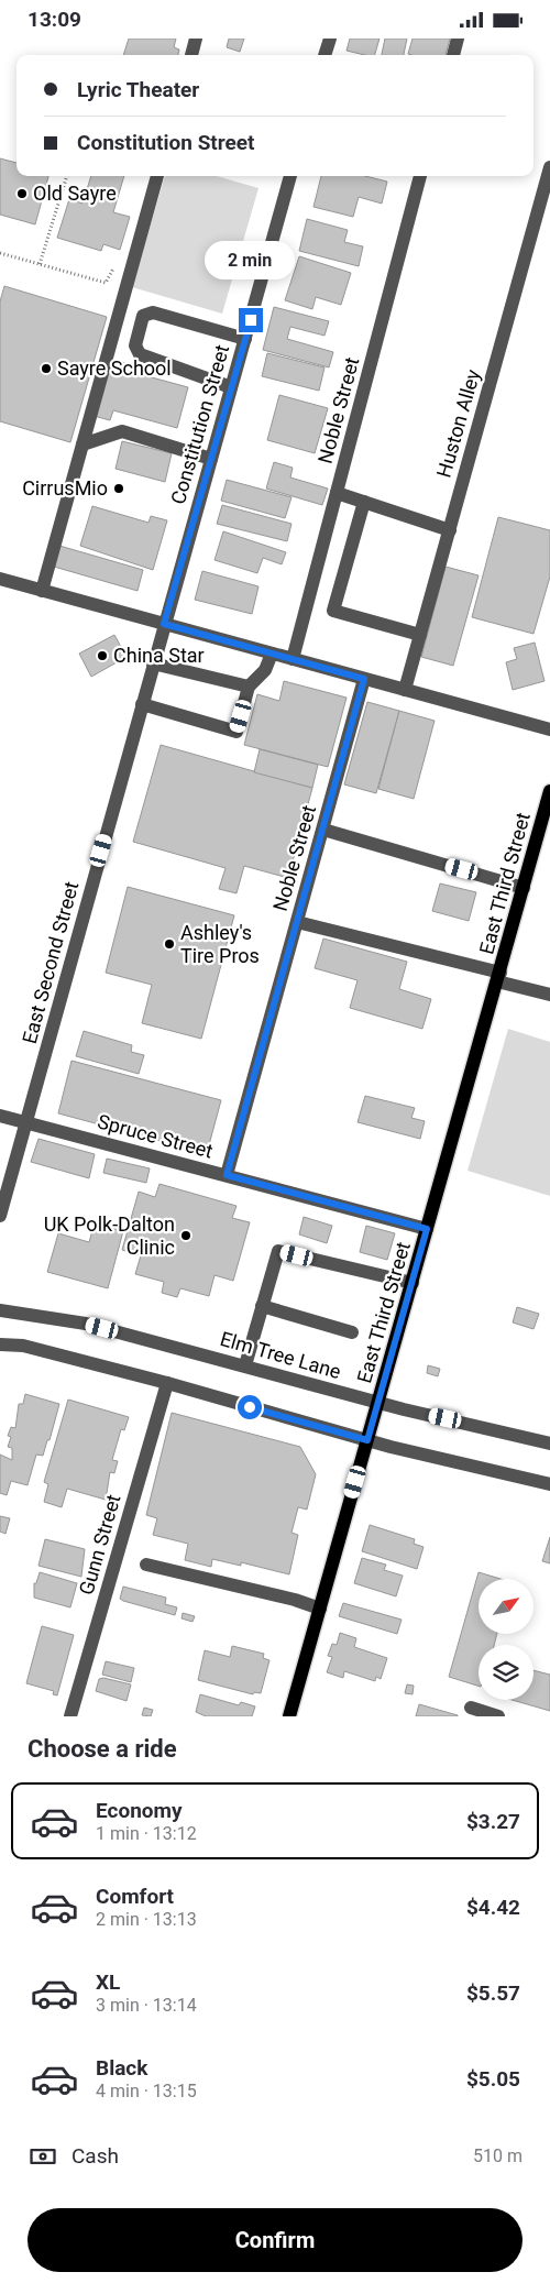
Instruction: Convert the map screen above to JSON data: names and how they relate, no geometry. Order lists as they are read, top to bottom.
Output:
{
  "streets": {
    "main road": ["East Third Street"],
    "street": [
      "Noble Street",
      "Huston Alley",
      "Constitution Street",
      "East Second Street",
      "Spruce Street",
      "Elm Tree Lane",
      "Gunn Street"
    ]
  },
  "crossings": [
    ["Noble Street", "Spruce Street"],
    ["Constitution Street", "East Second Street"],
    ["East Third Street", "Spruce Street"],
    ["East Third Street", "Elm Tree Lane"],
    ["East Second Street", "Spruce Street"]
  ],
  "places": [
    "Old Sayre",
    "Sayre School",
    "CirrusMio",
    "China Star",
    "Ashley's Tire Pros",
    "UK Polk-Dalton Clinic"
  ],
  "north": "top right",
  "page": {
    "status": "13:09",
    "banner": ["Lyric Theater", "Constitution Street"],
    "bubble": "2 min",
    "heading": "Choose a ride",
    "list": [
      {
        "name": "Economy",
        "note": "1 min · 13:12",
        "value": "$3.27"
      },
      {
        "name": "Comfort",
        "note": "2 min · 13:13",
        "value": "$4.42"
      },
      {
        "name": "XL",
        "note": "3 min · 13:14",
        "value": "$5.57"
      },
      {
        "name": "Black",
        "note": "4 min · 13:15",
        "value": "$5.05"
      }
    ],
    "pay": ["Cash", "510 m"],
    "buttons": "Confirm"
  }
}
